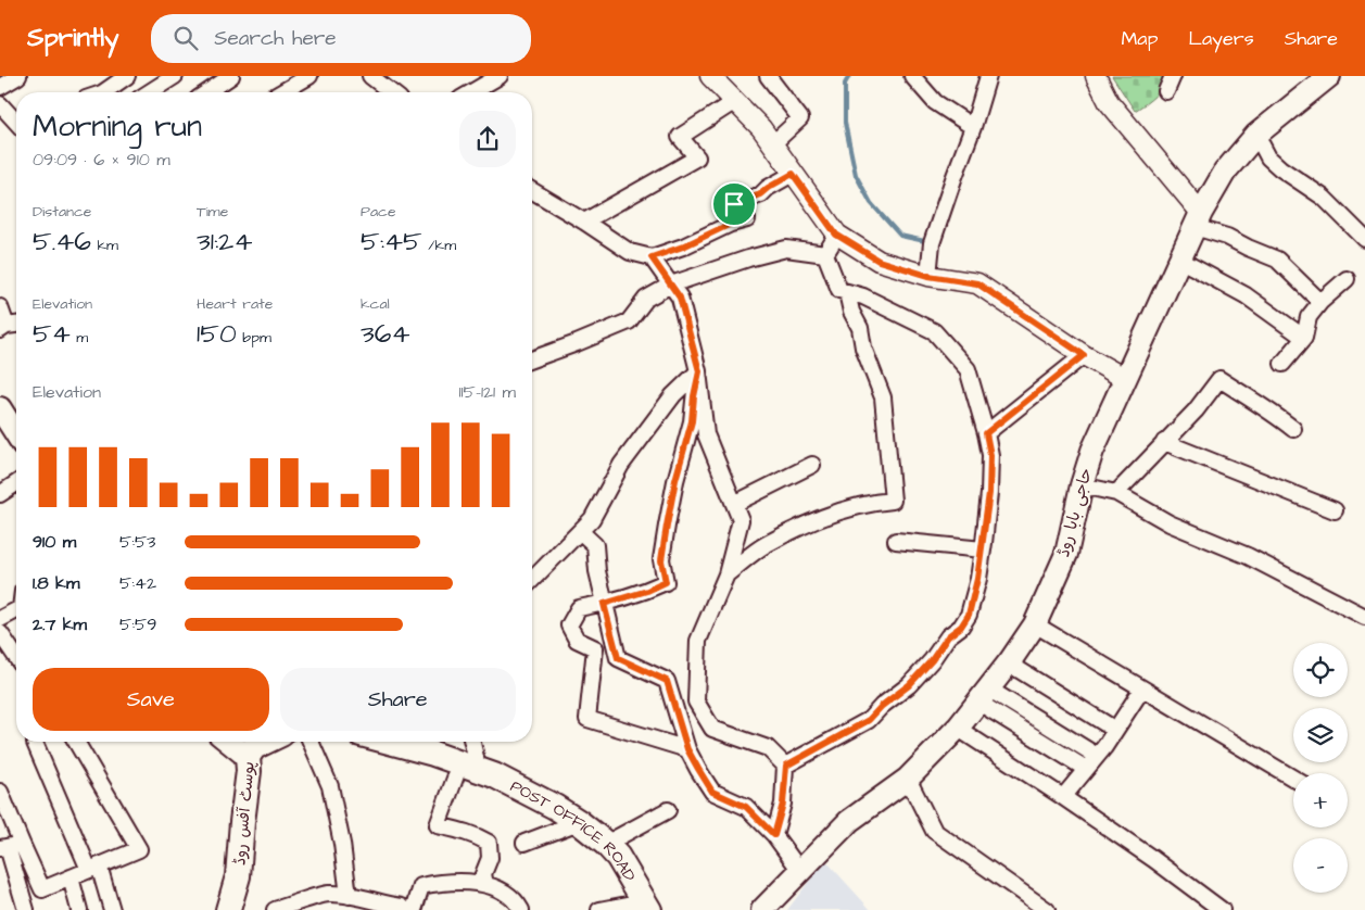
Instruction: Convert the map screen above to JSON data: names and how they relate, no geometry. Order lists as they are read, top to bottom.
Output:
{
  "streets": {
    "main road": ["حاجی بابا روڈ", "پوسٹ آفس روڈ", "POST OFFICE ROAD"]
  },
  "page": {
    "header": "Sprintly",
    "search": "Search here",
    "nav": ["Map", "Layers", "Share"],
    "heading": ["Morning run", "09:09 · 6 × 910 m"],
    "stats": [
      ["Distance", "5.46 km"],
      ["Time", "31:24"],
      ["Pace", "5:45 /km"],
      ["Elevation", "54 m"],
      ["Heart rate", "150 bpm"],
      ["kcal", "364"]
    ],
    "chart": ["Elevation", "115–121 m"],
    "list": [
      {
        "name": "910 m",
        "note": "5:53"
      },
      {
        "name": "1.8 km",
        "note": "5:42"
      },
      {
        "name": "2.7 km",
        "note": "5:59"
      }
    ],
    "map_buttons": ["+", "−"],
    "buttons": ["Save", "Share"]
  }
}
